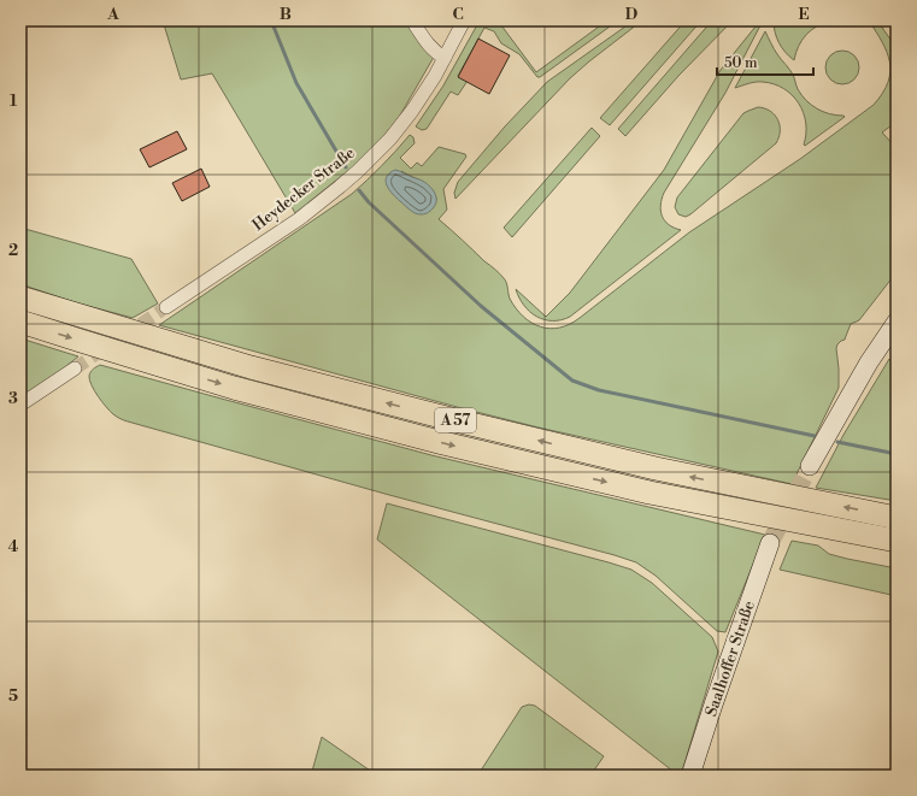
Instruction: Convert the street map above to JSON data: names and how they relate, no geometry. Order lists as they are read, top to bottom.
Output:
{
  "streets": {
    "highway": ["A 57"],
    "street": ["Heydecker Straße", "Saalhoffer Straße"]
  },
  "scale_bar": "50 m",
  "grid": {
    "columns": [
      "A",
      "B",
      "C",
      "D",
      "E"
    ],
    "rows": [
      "1",
      "2",
      "3",
      "4",
      "5"
    ]
  }
}
